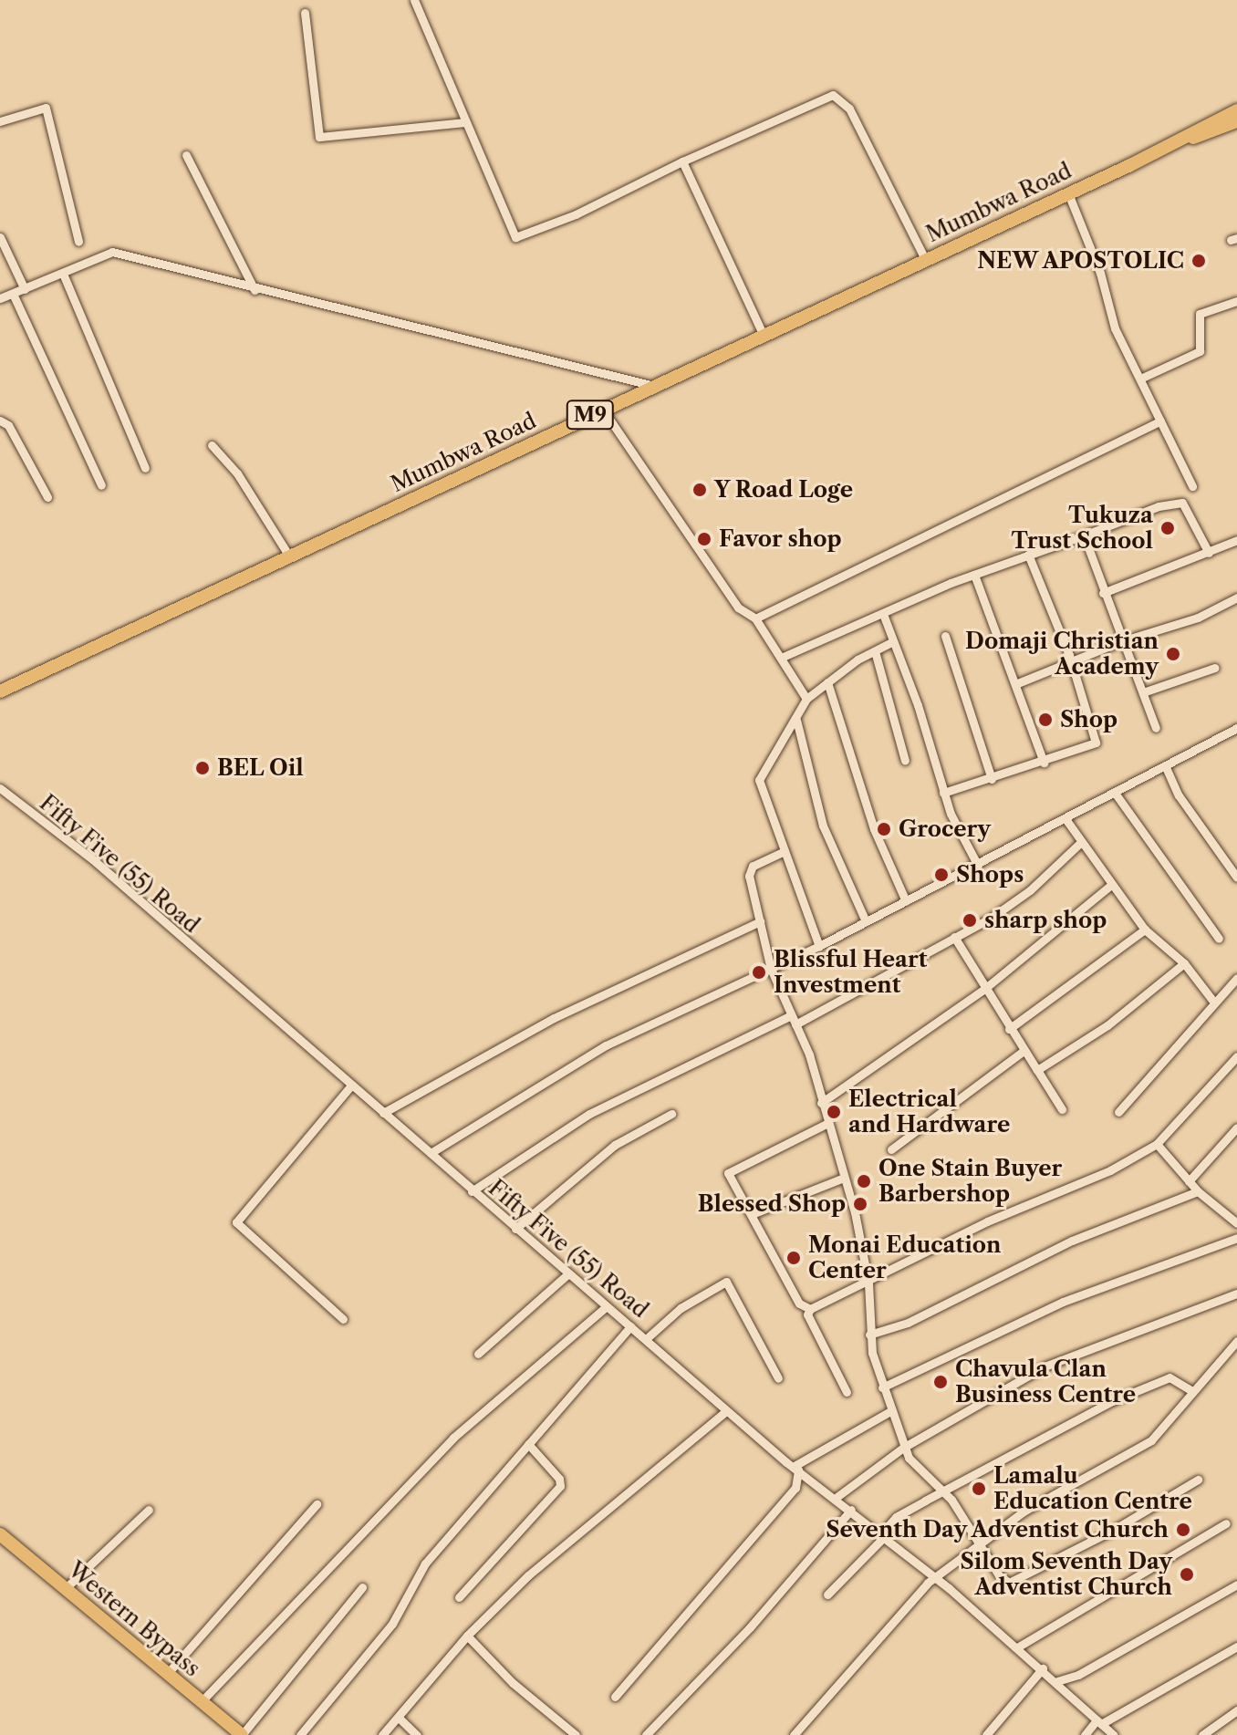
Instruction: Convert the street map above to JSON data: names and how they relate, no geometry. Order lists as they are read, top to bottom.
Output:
{
  "streets": {
    "main road": ["Mumbwa Road", "M9", "Western Bypass"],
    "street": ["Fifty Five (55) Road"]
  },
  "places": [
    "NEW APOSTOLIC",
    "Y Road Loge",
    "Tukuza Trust School",
    "Favor shop",
    "Domaji Christian Academy",
    "Shop",
    "BEL Oil",
    "Grocery",
    "Shops",
    "sharp shop",
    "Blissful Heart Investment",
    "Electrical and Hardware",
    "One Stain Buyer Barbershop",
    "Blessed Shop",
    "Monai Education Center",
    "Chavula Clan Business Centre",
    "Lamalu Education Centre",
    "Seventh Day Adventist Church",
    "Silom Seventh Day Adventist Church"
  ]
}
